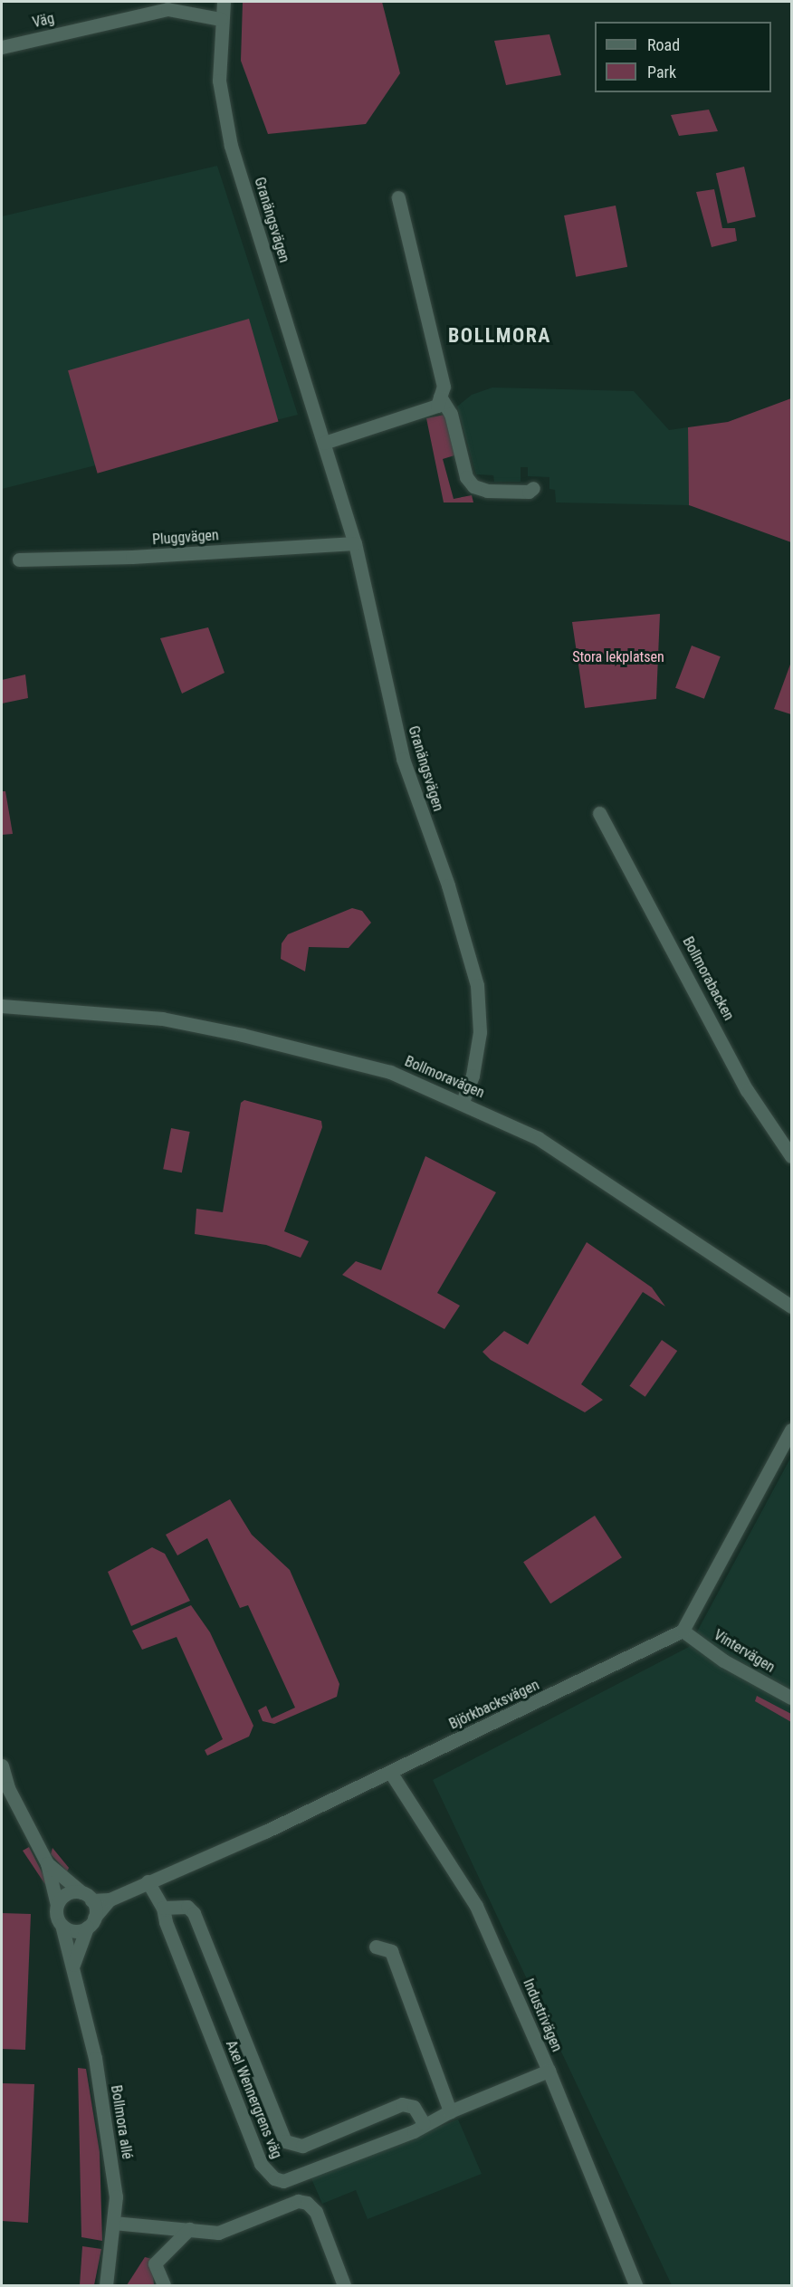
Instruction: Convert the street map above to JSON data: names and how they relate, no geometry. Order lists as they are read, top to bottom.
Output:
{
  "streets": {
    "street": [
      "Väg",
      "Granängsvägen",
      "Pluggvägen",
      "Bollmorabacken",
      "Bollmoravägen",
      "Vintervägen",
      "Björkbacksvägen",
      "Industrivägen",
      "Axel Wennergrens väg",
      "Bollmora allé"
    ]
  },
  "crossings": [
    ["Väg", "Granängsvägen"],
    ["Granängsvägen", "Pluggvägen"],
    ["Granängsvägen", "Bollmoravägen"],
    ["Vintervägen", "Björkbacksvägen"],
    ["Björkbacksvägen", "Industrivägen"],
    ["Björkbacksvägen", "Axel Wennergrens väg"],
    ["Björkbacksvägen", "Bollmora allé"],
    ["Industrivägen", "Axel Wennergrens väg"]
  ],
  "districts": ["BOLLMORA"],
  "parks": ["Stora lekplatsen"],
  "legend": ["Road", "Park"]
}
